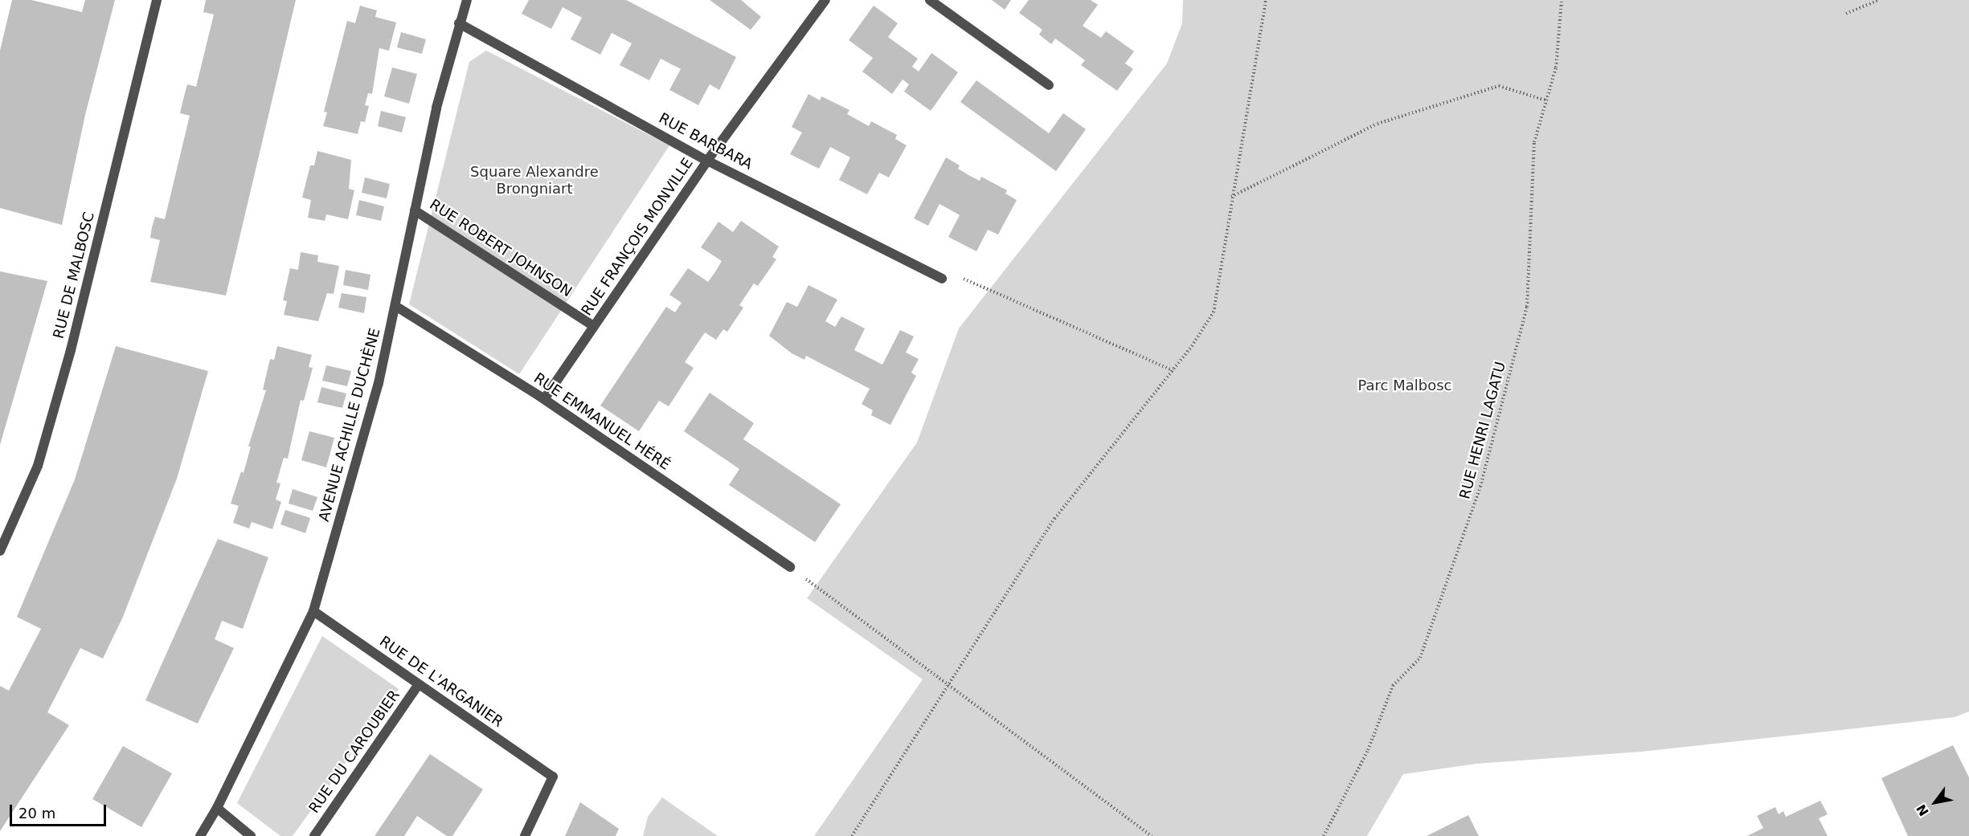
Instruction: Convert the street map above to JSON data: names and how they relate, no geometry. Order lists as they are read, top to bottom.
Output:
{
  "streets": {
    "street": [
      "RUE BARBARA",
      "RUE FRANÇOIS MONVILLE",
      "RUE ROBERT JOHNSON",
      "RUE DE MALBOSC",
      "RUE EMMANUEL HÉRÉ",
      "AVENUE ACHILLE DUCHÈNE",
      "RUE DE L'ARGANIER",
      "RUE DU CAROUBIER"
    ],
    "path": ["RUE HENRI LAGATU"]
  },
  "crossings": [
    ["RUE BARBARA", "RUE FRANÇOIS MONVILLE"],
    ["RUE BARBARA", "AVENUE ACHILLE DUCHÈNE"],
    ["RUE FRANÇOIS MONVILLE", "RUE ROBERT JOHNSON"],
    ["RUE FRANÇOIS MONVILLE", "RUE EMMANUEL HÉRÉ"],
    ["RUE ROBERT JOHNSON", "AVENUE ACHILLE DUCHÈNE"],
    ["RUE EMMANUEL HÉRÉ", "AVENUE ACHILLE DUCHÈNE"],
    ["AVENUE ACHILLE DUCHÈNE", "RUE DE L'ARGANIER"],
    ["RUE DE L'ARGANIER", "RUE DU CAROUBIER"]
  ],
  "parks": ["Square Alexandre Brongniart", "Parc Malbosc"],
  "scale_bar": "20 m",
  "north": "bottom left"
}
